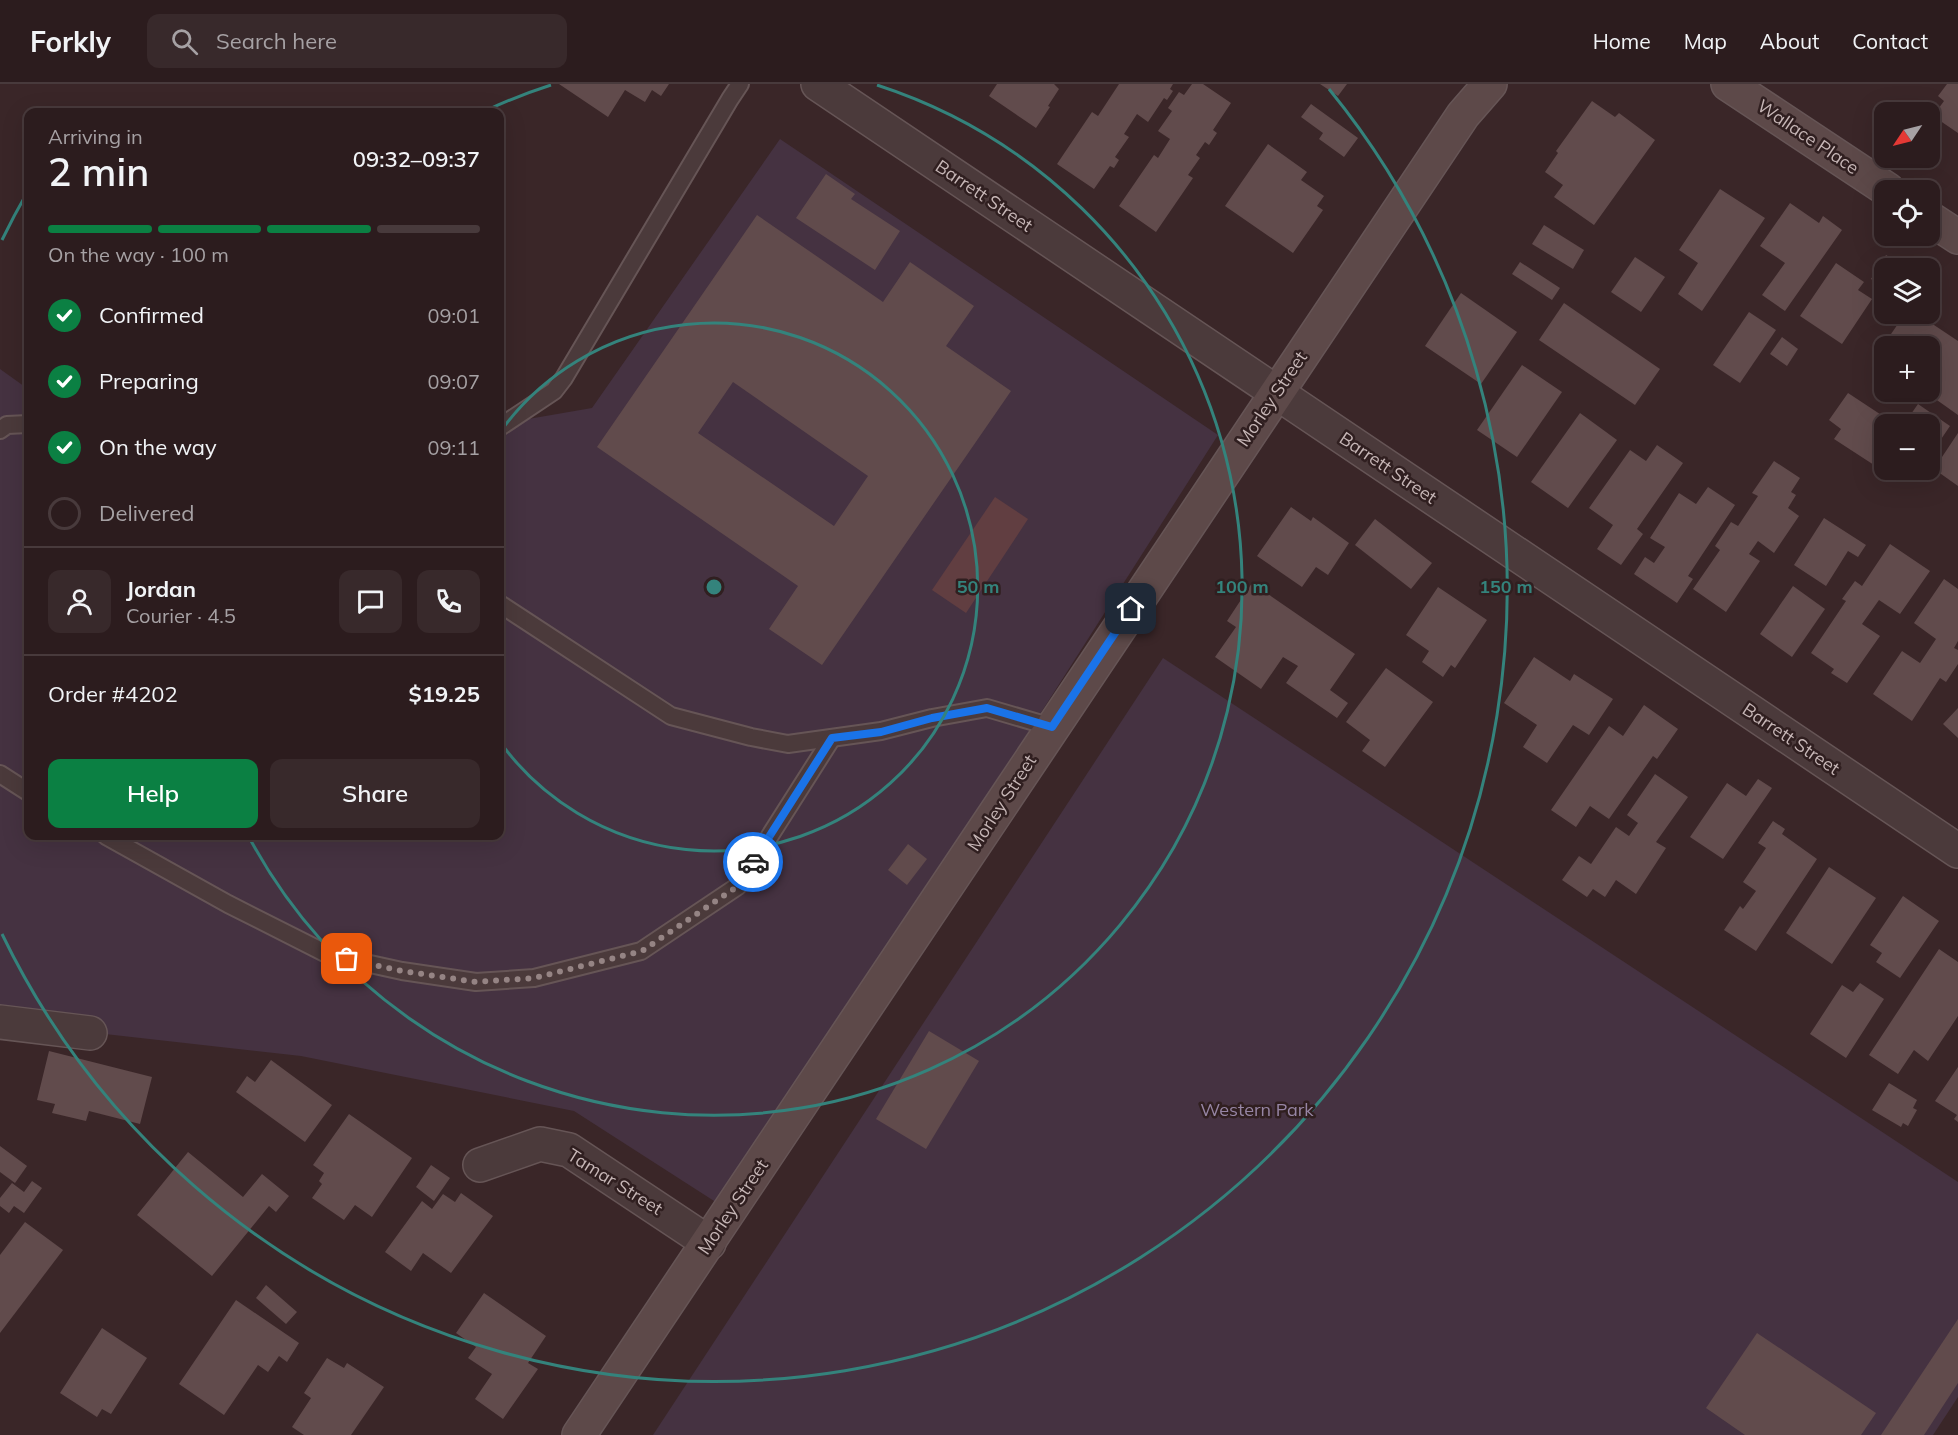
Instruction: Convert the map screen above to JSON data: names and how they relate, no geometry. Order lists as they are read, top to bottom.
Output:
{
  "streets": {
    "main road": ["Wallace Place", "Morley Street"],
    "street": ["Barrett Street", "Tamar Street"]
  },
  "crossings": [
    ["Barrett Street", "Morley Street"],
    ["Morley Street", "Tamar Street"]
  ],
  "parks": ["Western Park"],
  "north": "bottom left",
  "page": {
    "header": "Forkly",
    "search": "Search here",
    "nav": [
      "Home",
      "Map",
      "About",
      "Contact"
    ],
    "map_buttons": ["+", "−"],
    "heading": ["2 min", "Arriving in", "09:32–09:37"],
    "panel": [
      "Jordan",
      "Courier · 4.5",
      "Order #4202",
      "$19.25"
    ],
    "bar": "On the way · 100 m",
    "list": [
      ["Confirmed", "09:01"],
      ["Preparing", "09:07"],
      ["On the way", "09:11"],
      "Delivered"
    ],
    "buttons": ["Help", "Share"]
  },
  "rings": ["50 m", "100 m", "150 m"]
}
